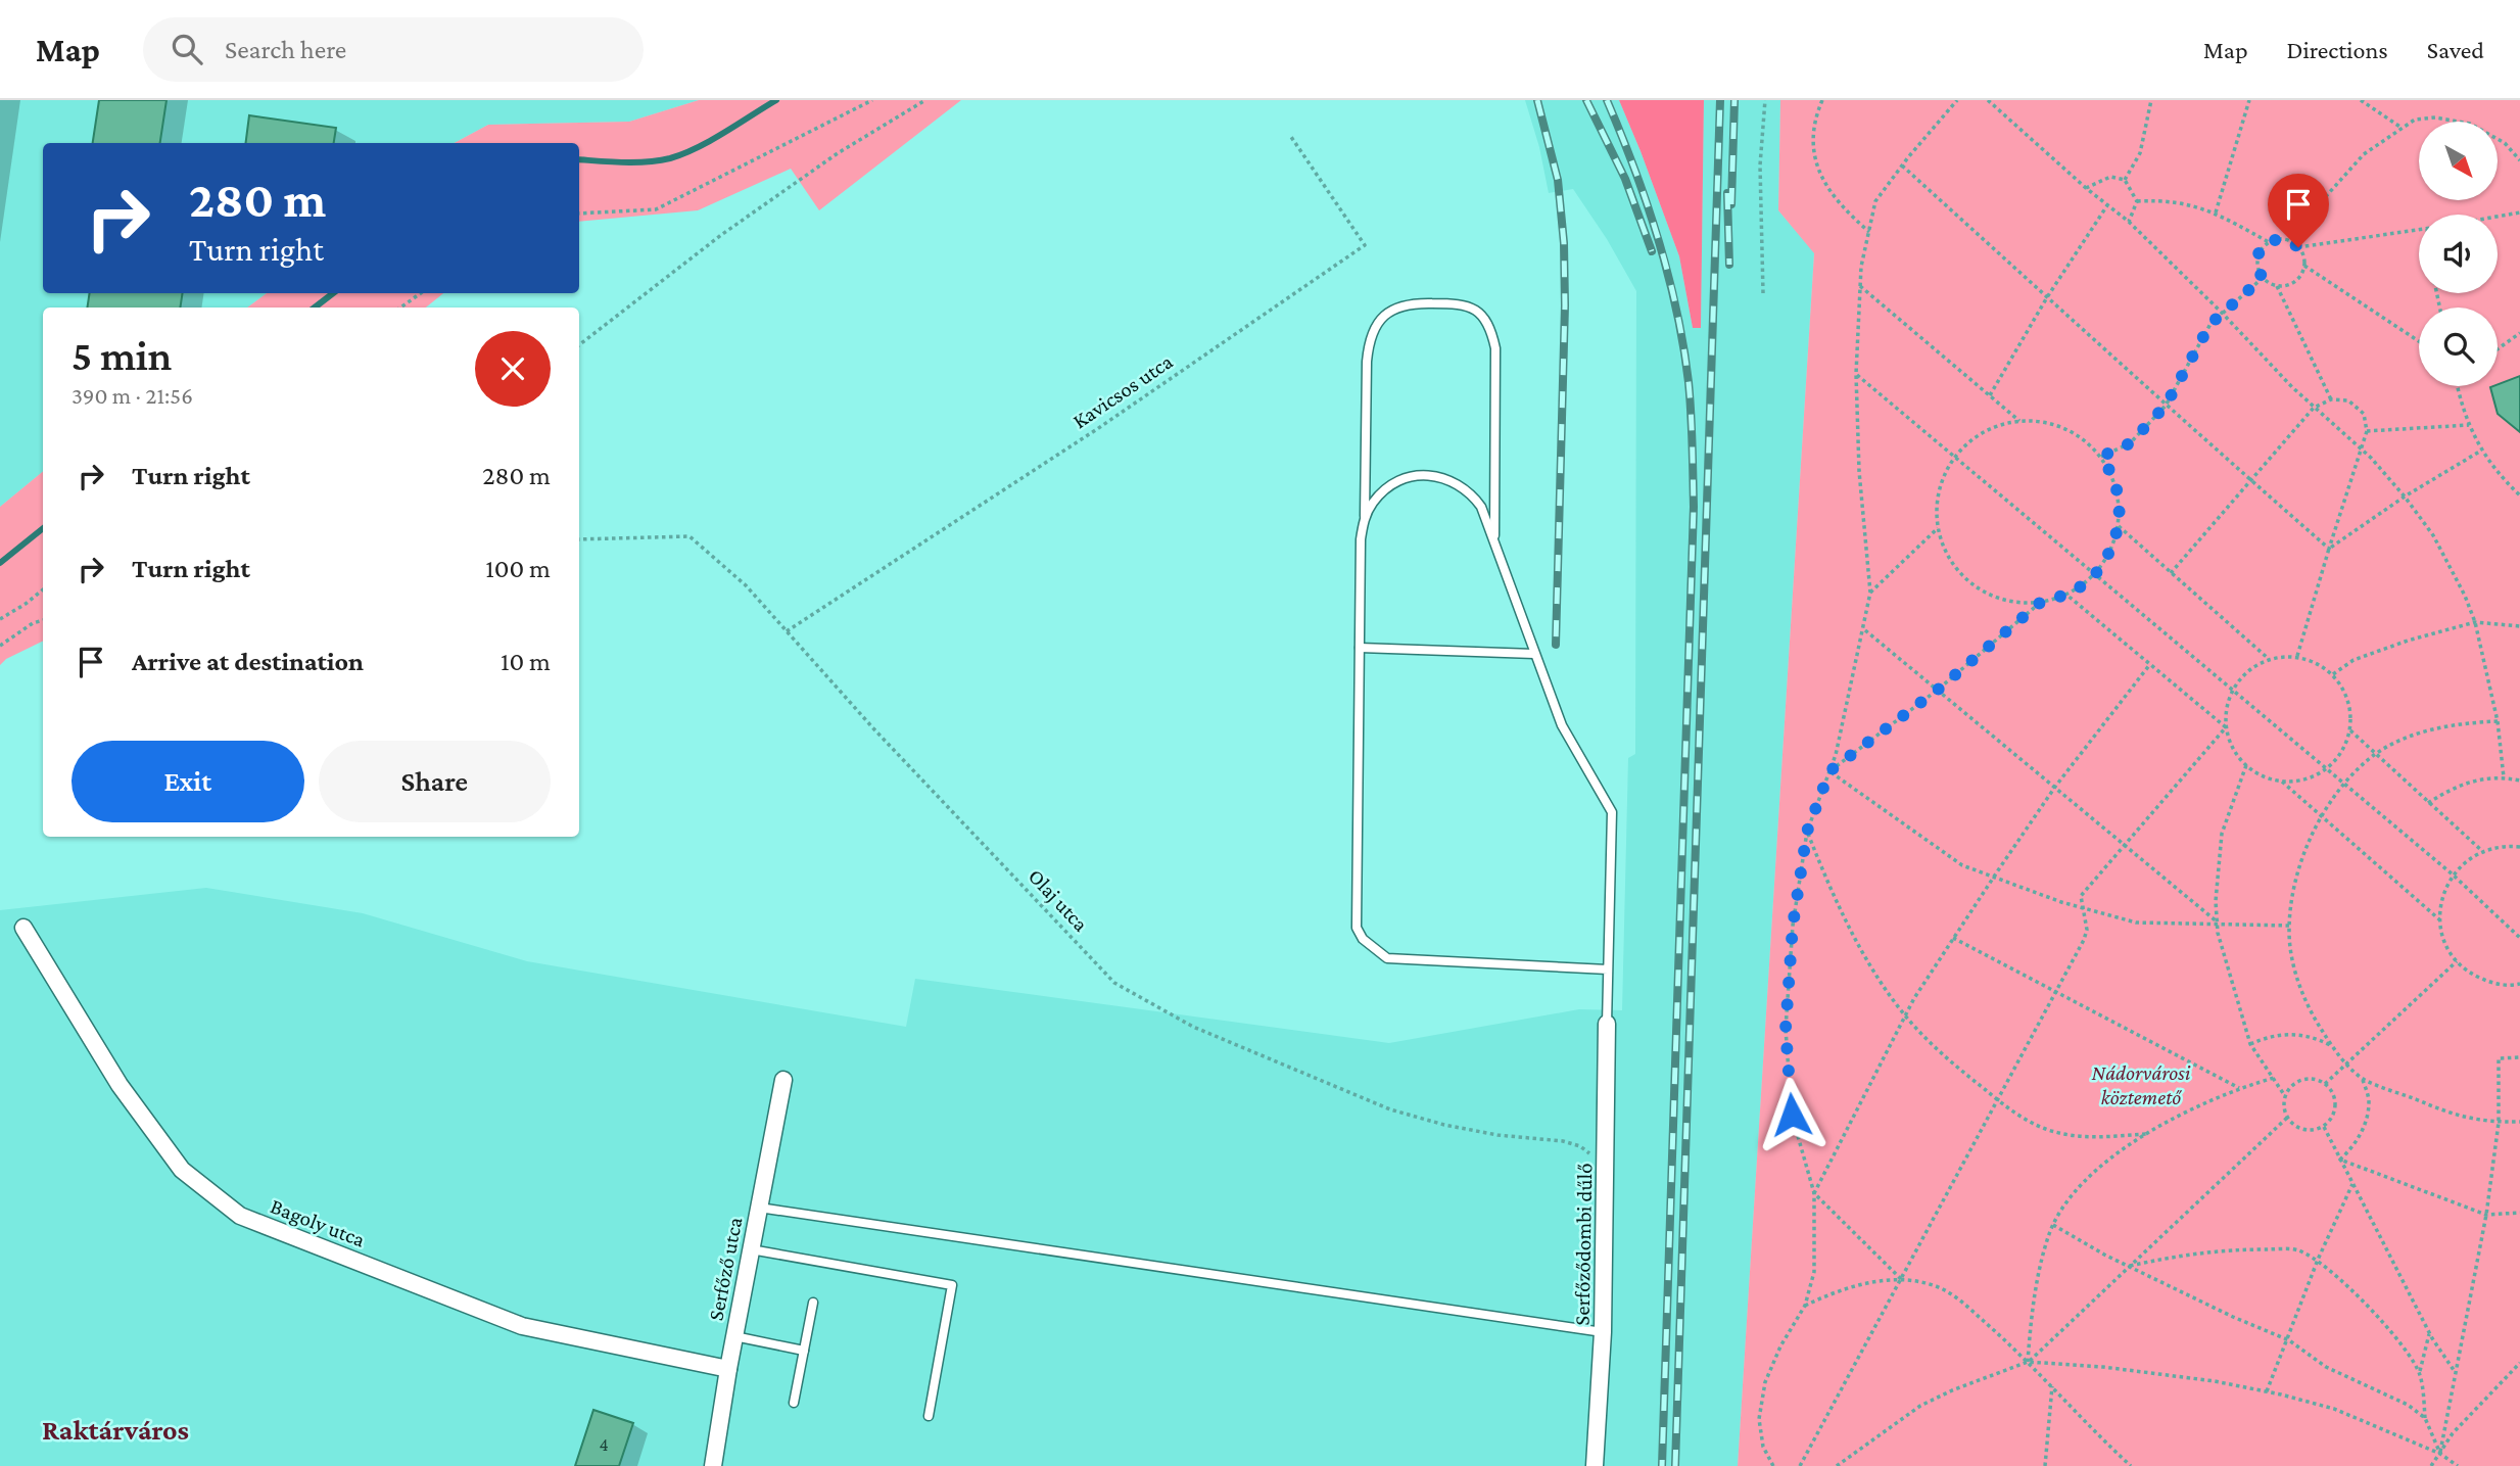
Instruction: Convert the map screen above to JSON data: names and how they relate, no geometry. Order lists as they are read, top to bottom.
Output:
{
  "streets": {
    "street": ["Bagoly utca", "Serfőződombi dűlő", "Serfőző utca"],
    "path": ["Kavicsos utca", "Olaj utca"]
  },
  "crossings": [
    ["Kavicsos utca", "Olaj utca"],
    ["Olaj utca", "Serfőződombi dűlő"],
    ["Bagoly utca", "Serfőző utca"]
  ],
  "districts": ["Raktárváros"],
  "parks": ["Nádorvárosi köztemető"],
  "house_numbers": ["4"],
  "north": "bottom right",
  "page": {
    "header": "Map",
    "search": "Search here",
    "nav": ["Map", "Directions", "Saved"],
    "turn": ["280 m", "Turn right"],
    "heading": ["5 min", "390 m · 21:56"],
    "list": [
      {
        "name": "Turn right",
        "value": "280 m"
      },
      {
        "name": "Turn right",
        "value": "100 m"
      },
      {
        "name": "Arrive at destination",
        "value": "10 m"
      }
    ],
    "buttons": ["Exit", "Share"]
  }
}
